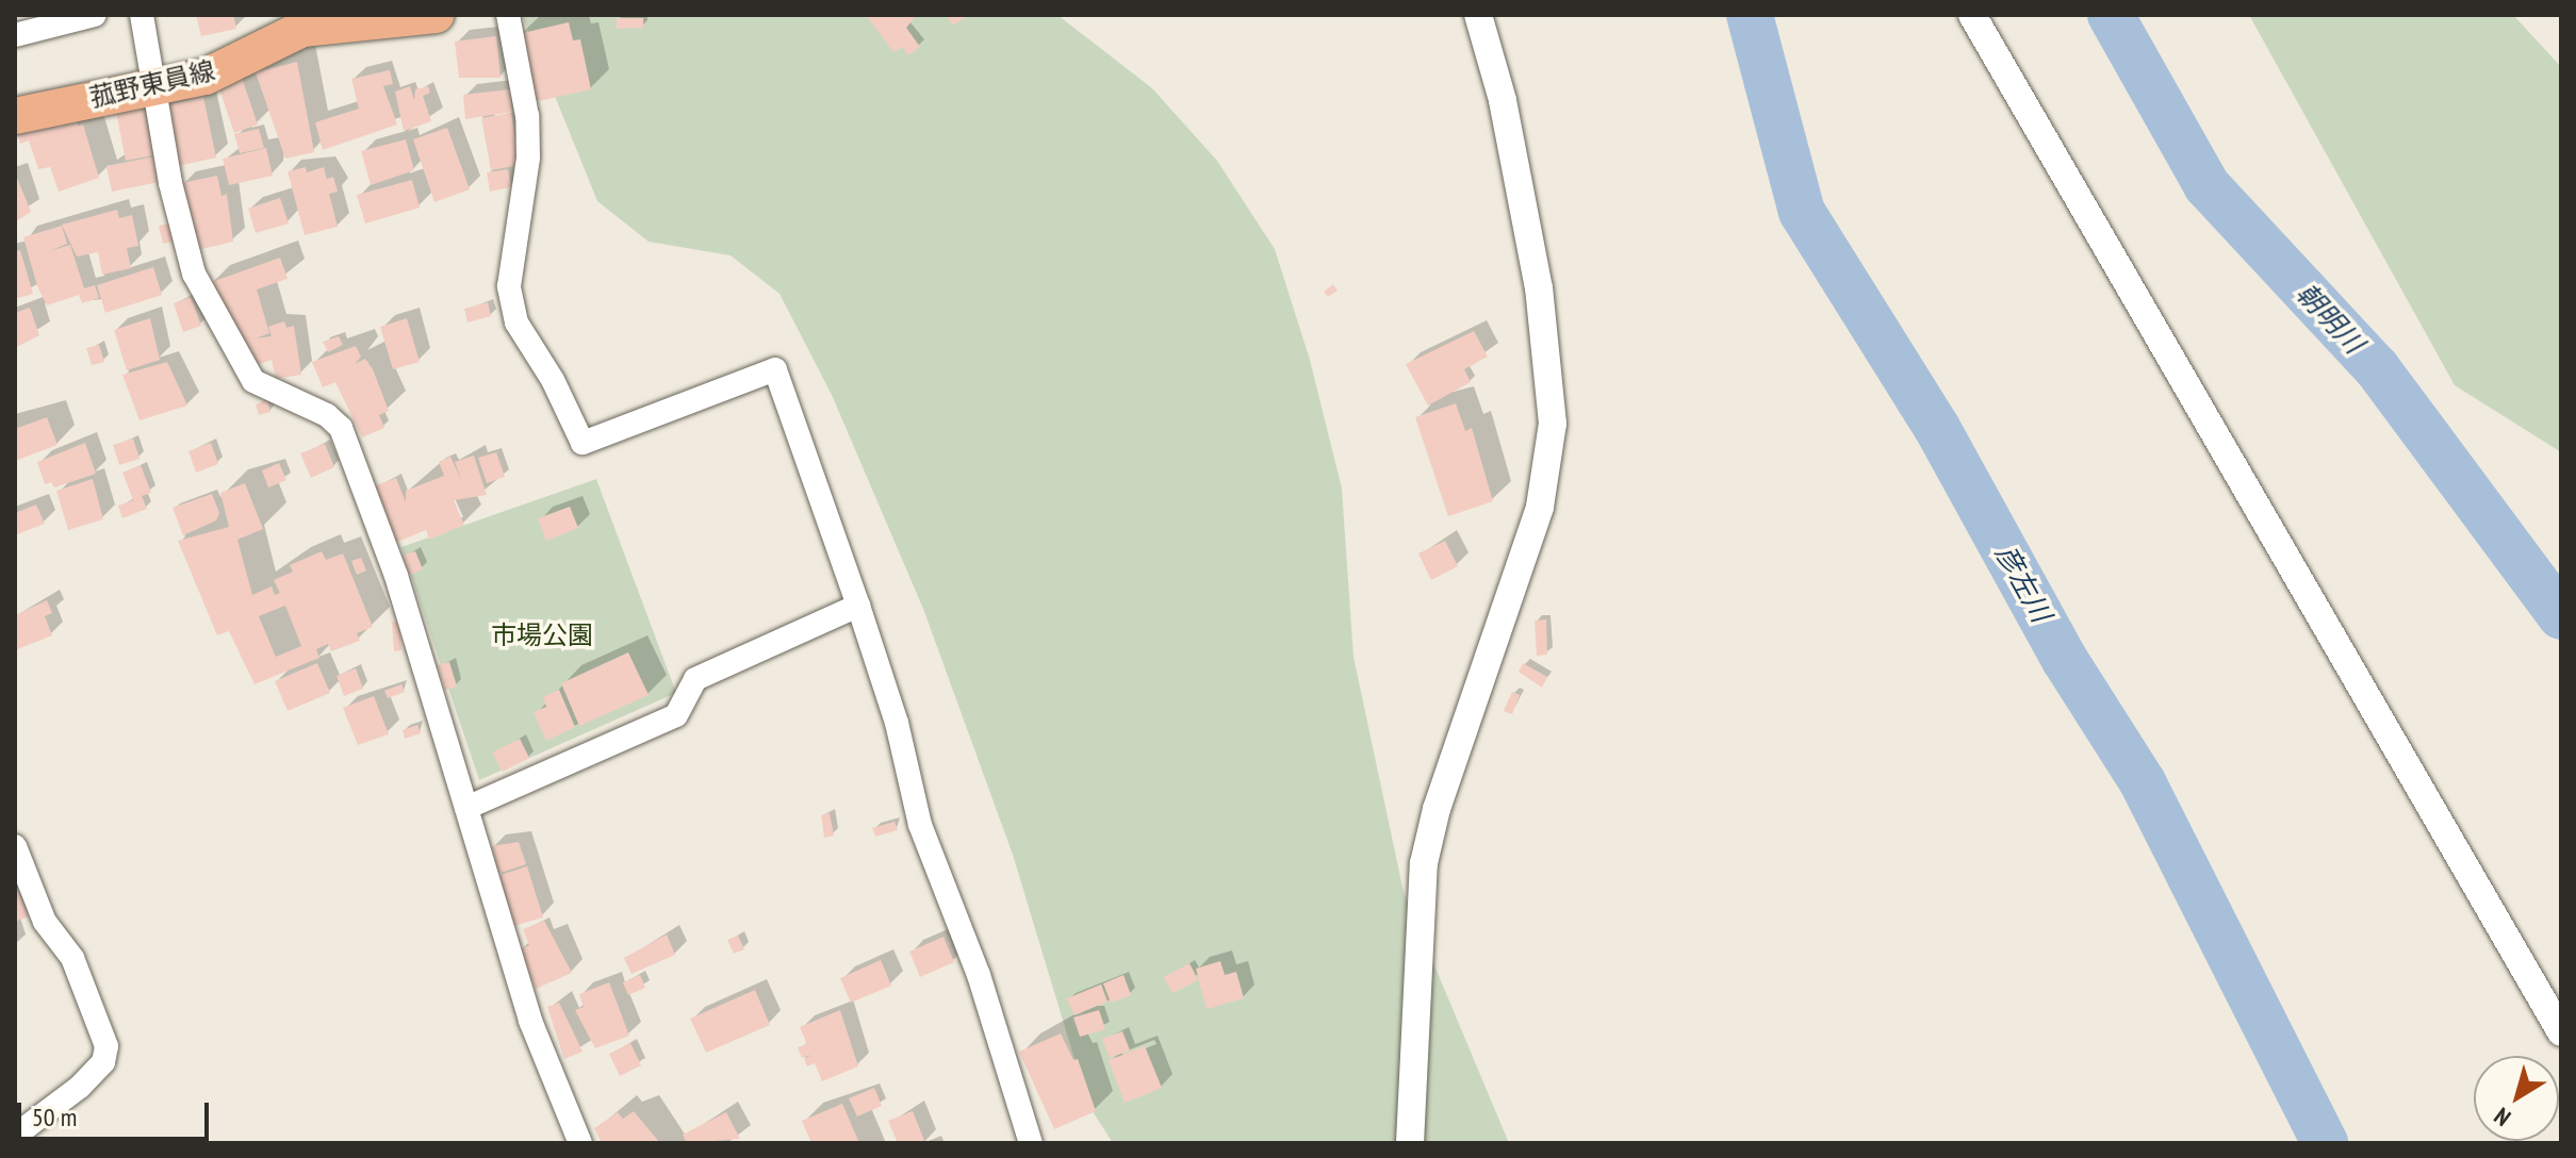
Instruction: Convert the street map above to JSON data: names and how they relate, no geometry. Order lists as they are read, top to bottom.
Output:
{
  "streets": {
    "main road": ["菰野東員線"]
  },
  "water": ["朝明川", "彦左川"],
  "parks": ["市場公園"],
  "scale_bar": "50 m",
  "north": "bottom left"
}
